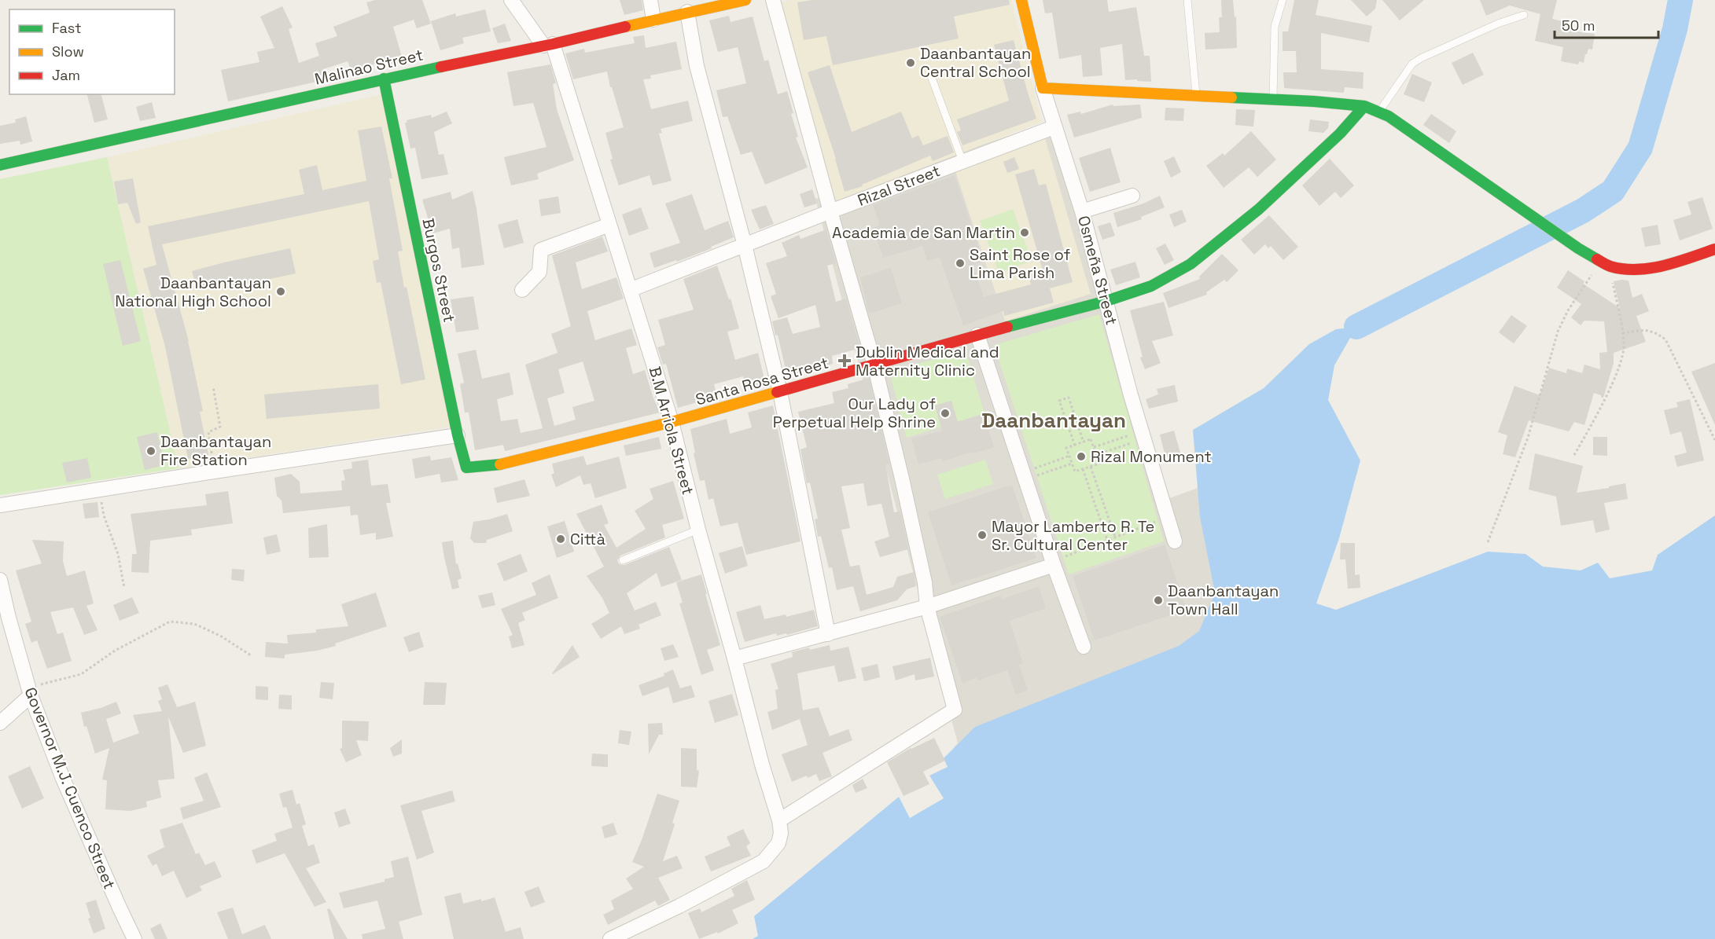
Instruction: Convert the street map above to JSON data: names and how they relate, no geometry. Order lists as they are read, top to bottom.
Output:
{
  "streets": {
    "main road": [
      "Malinao Street",
      "Burgos Street",
      "Osmeña Street",
      "Santa Rosa Street"
    ],
    "street": ["Rizal Street", "B.M Arriola Street", "Governor M.J. Cuenco Street"]
  },
  "crossings": [
    ["Malinao Street", "Burgos Street"],
    ["Malinao Street", "B.M Arriola Street"],
    ["Rizal Street", "Osmeña Street"],
    ["Rizal Street", "B.M Arriola Street"],
    ["Burgos Street", "Santa Rosa Street"],
    ["Osmeña Street", "Santa Rosa Street"],
    ["Santa Rosa Street", "B.M Arriola Street"]
  ],
  "districts": ["Daanbantayan"],
  "places": {
    "other": [
      "Daanbantayan Central School",
      "Academia de San Martin",
      "Saint Rose of Lima Parish",
      "Daanbantayan National High School",
      "Our Lady of Perpetual Help Shrine",
      "Daanbantayan Fire Station",
      "Rizal Monument",
      "Mayor Lamberto R. Te Sr. Cultural Center",
      "Città",
      "Daanbantayan Town Hall"
    ],
    "health": ["Dublin Medical and Maternity Clinic"]
  },
  "legend": ["Fast", "Slow", "Jam"],
  "scale_bar": "50 m"
}
